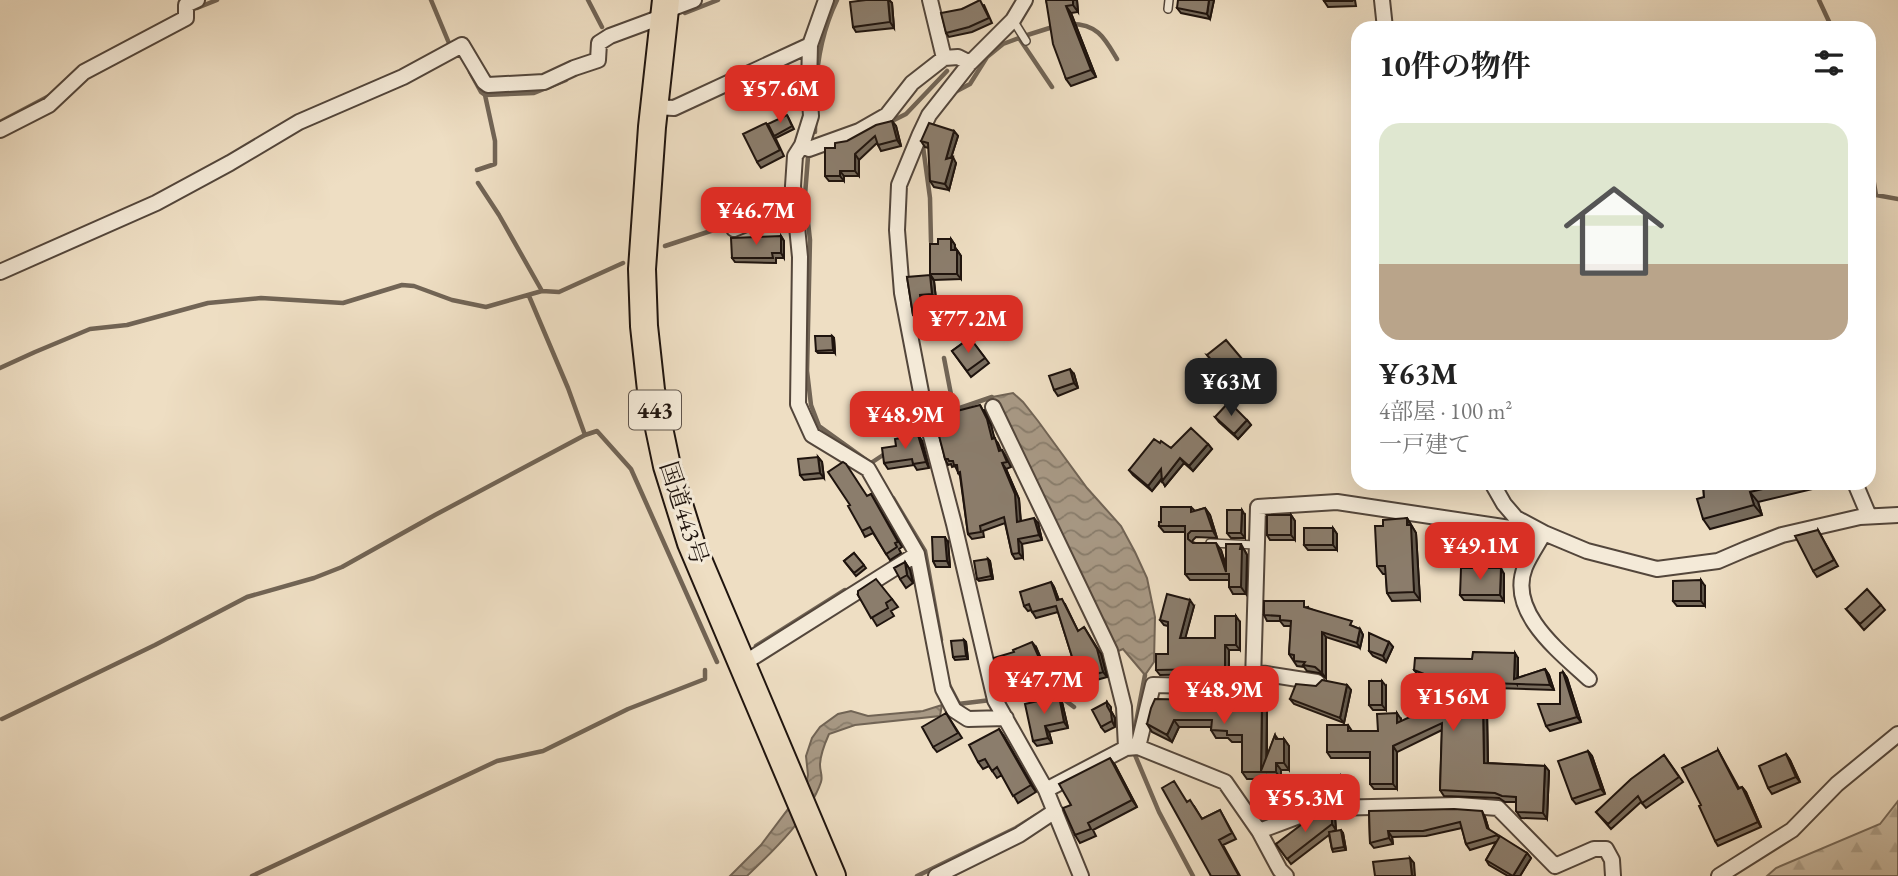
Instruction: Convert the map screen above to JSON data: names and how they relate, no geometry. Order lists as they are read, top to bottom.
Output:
{
  "streets": {
    "highway": ["443", "国道443号"]
  },
  "page": {
    "heading": "10件の物件",
    "price": [
      "¥57.6M",
      "¥46.7M",
      "¥77.2M",
      "¥63M",
      "¥48.9M",
      "¥49.1M",
      "¥47.7M",
      "¥48.9M",
      "¥156M",
      "¥55.3M"
    ],
    "list": [
      {
        "name": "¥63M",
        "note": "4部屋 · 100 m² · 一戸建て"
      }
    ]
  }
}
